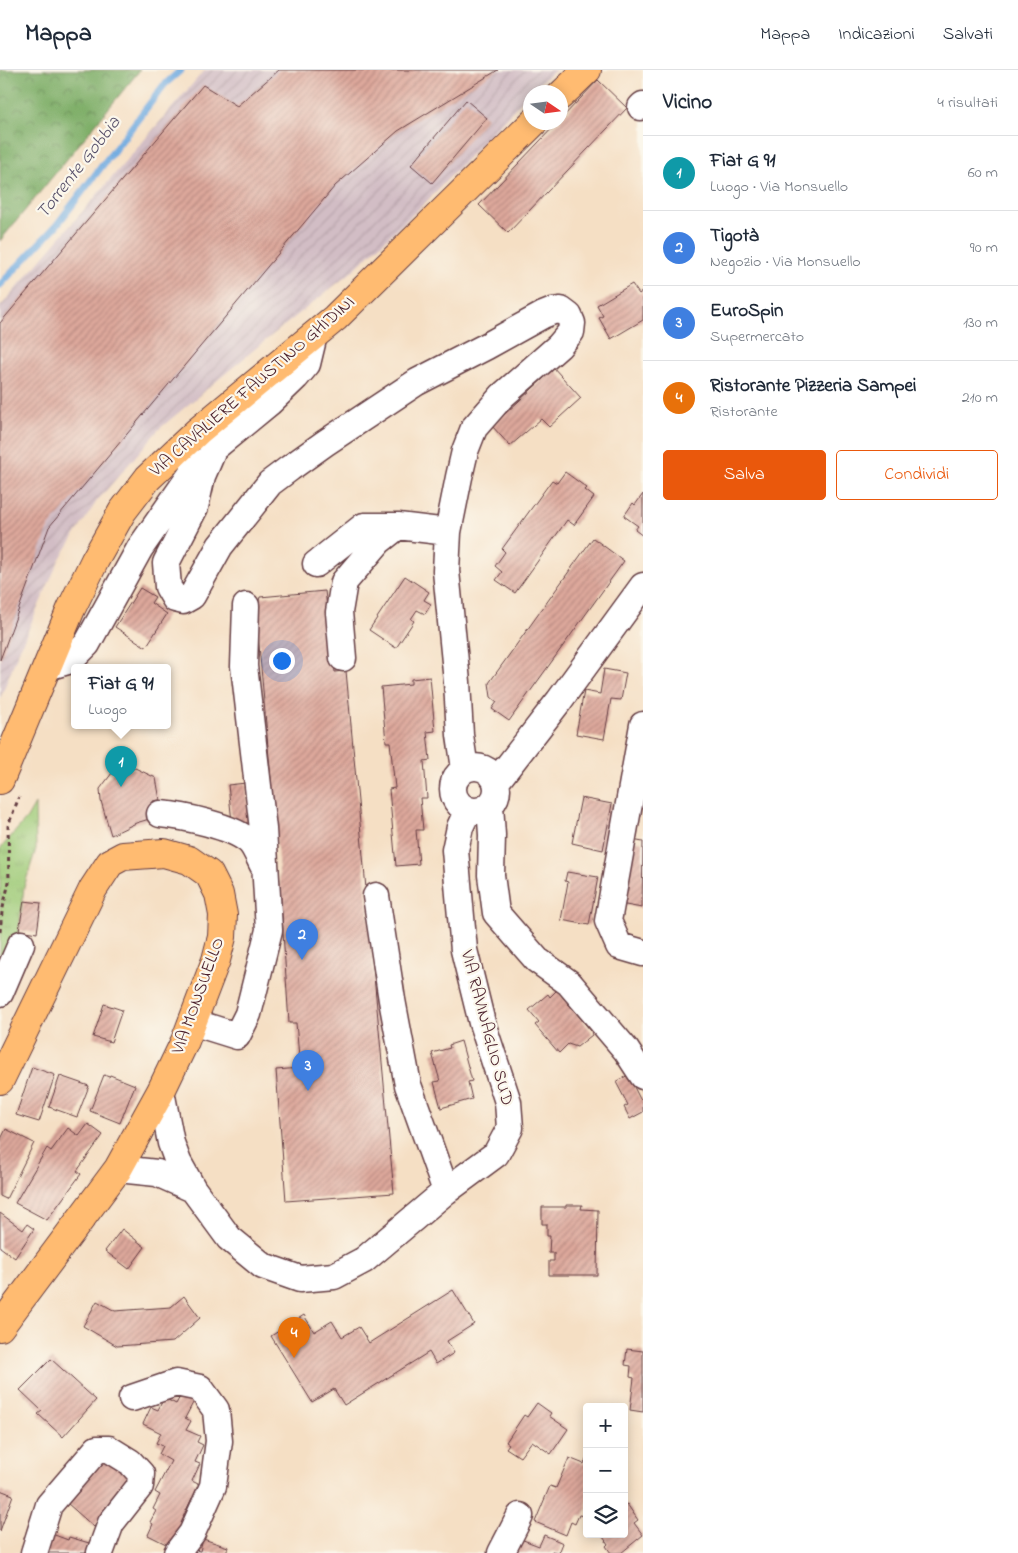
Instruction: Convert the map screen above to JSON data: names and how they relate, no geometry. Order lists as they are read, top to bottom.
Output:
{
  "streets": {
    "main road": ["VIA CAVALIERE FAUSTINO GHIDINI", "VIA MONSUELLO"],
    "street": ["VIA RAVINAGLIO SUD"]
  },
  "crossings": [
    ["VIA MONSUELLO", "VIA RAVINAGLIO SUD"]
  ],
  "water": ["Torrente Gobbia"],
  "north": "right",
  "page": {
    "header": "Mappa",
    "nav": ["Mappa", "Indicazioni", "Salvati"],
    "heading": ["Vicino", "4 risultati"],
    "list": [
      {
        "mark": "1",
        "name": "Fiat G 91",
        "note": "Luogo · Via Monsuello",
        "value": "60 m"
      },
      {
        "mark": "2",
        "name": "Tigotà",
        "note": "Negozio · Via Monsuello",
        "value": "90 m"
      },
      {
        "mark": "3",
        "name": "EuroSpin",
        "note": "Supermercato",
        "value": "130 m"
      },
      {
        "mark": "4",
        "name": "Ristorante Pizzeria Sampei",
        "note": "Ristorante",
        "value": "210 m"
      }
    ],
    "buttons": ["Salva", "Condividi"],
    "popup": ["Fiat G 91", "Luogo"],
    "pins": [
      "1",
      "2",
      "3",
      "4"
    ],
    "map_buttons": ["+", "−"]
  }
}
